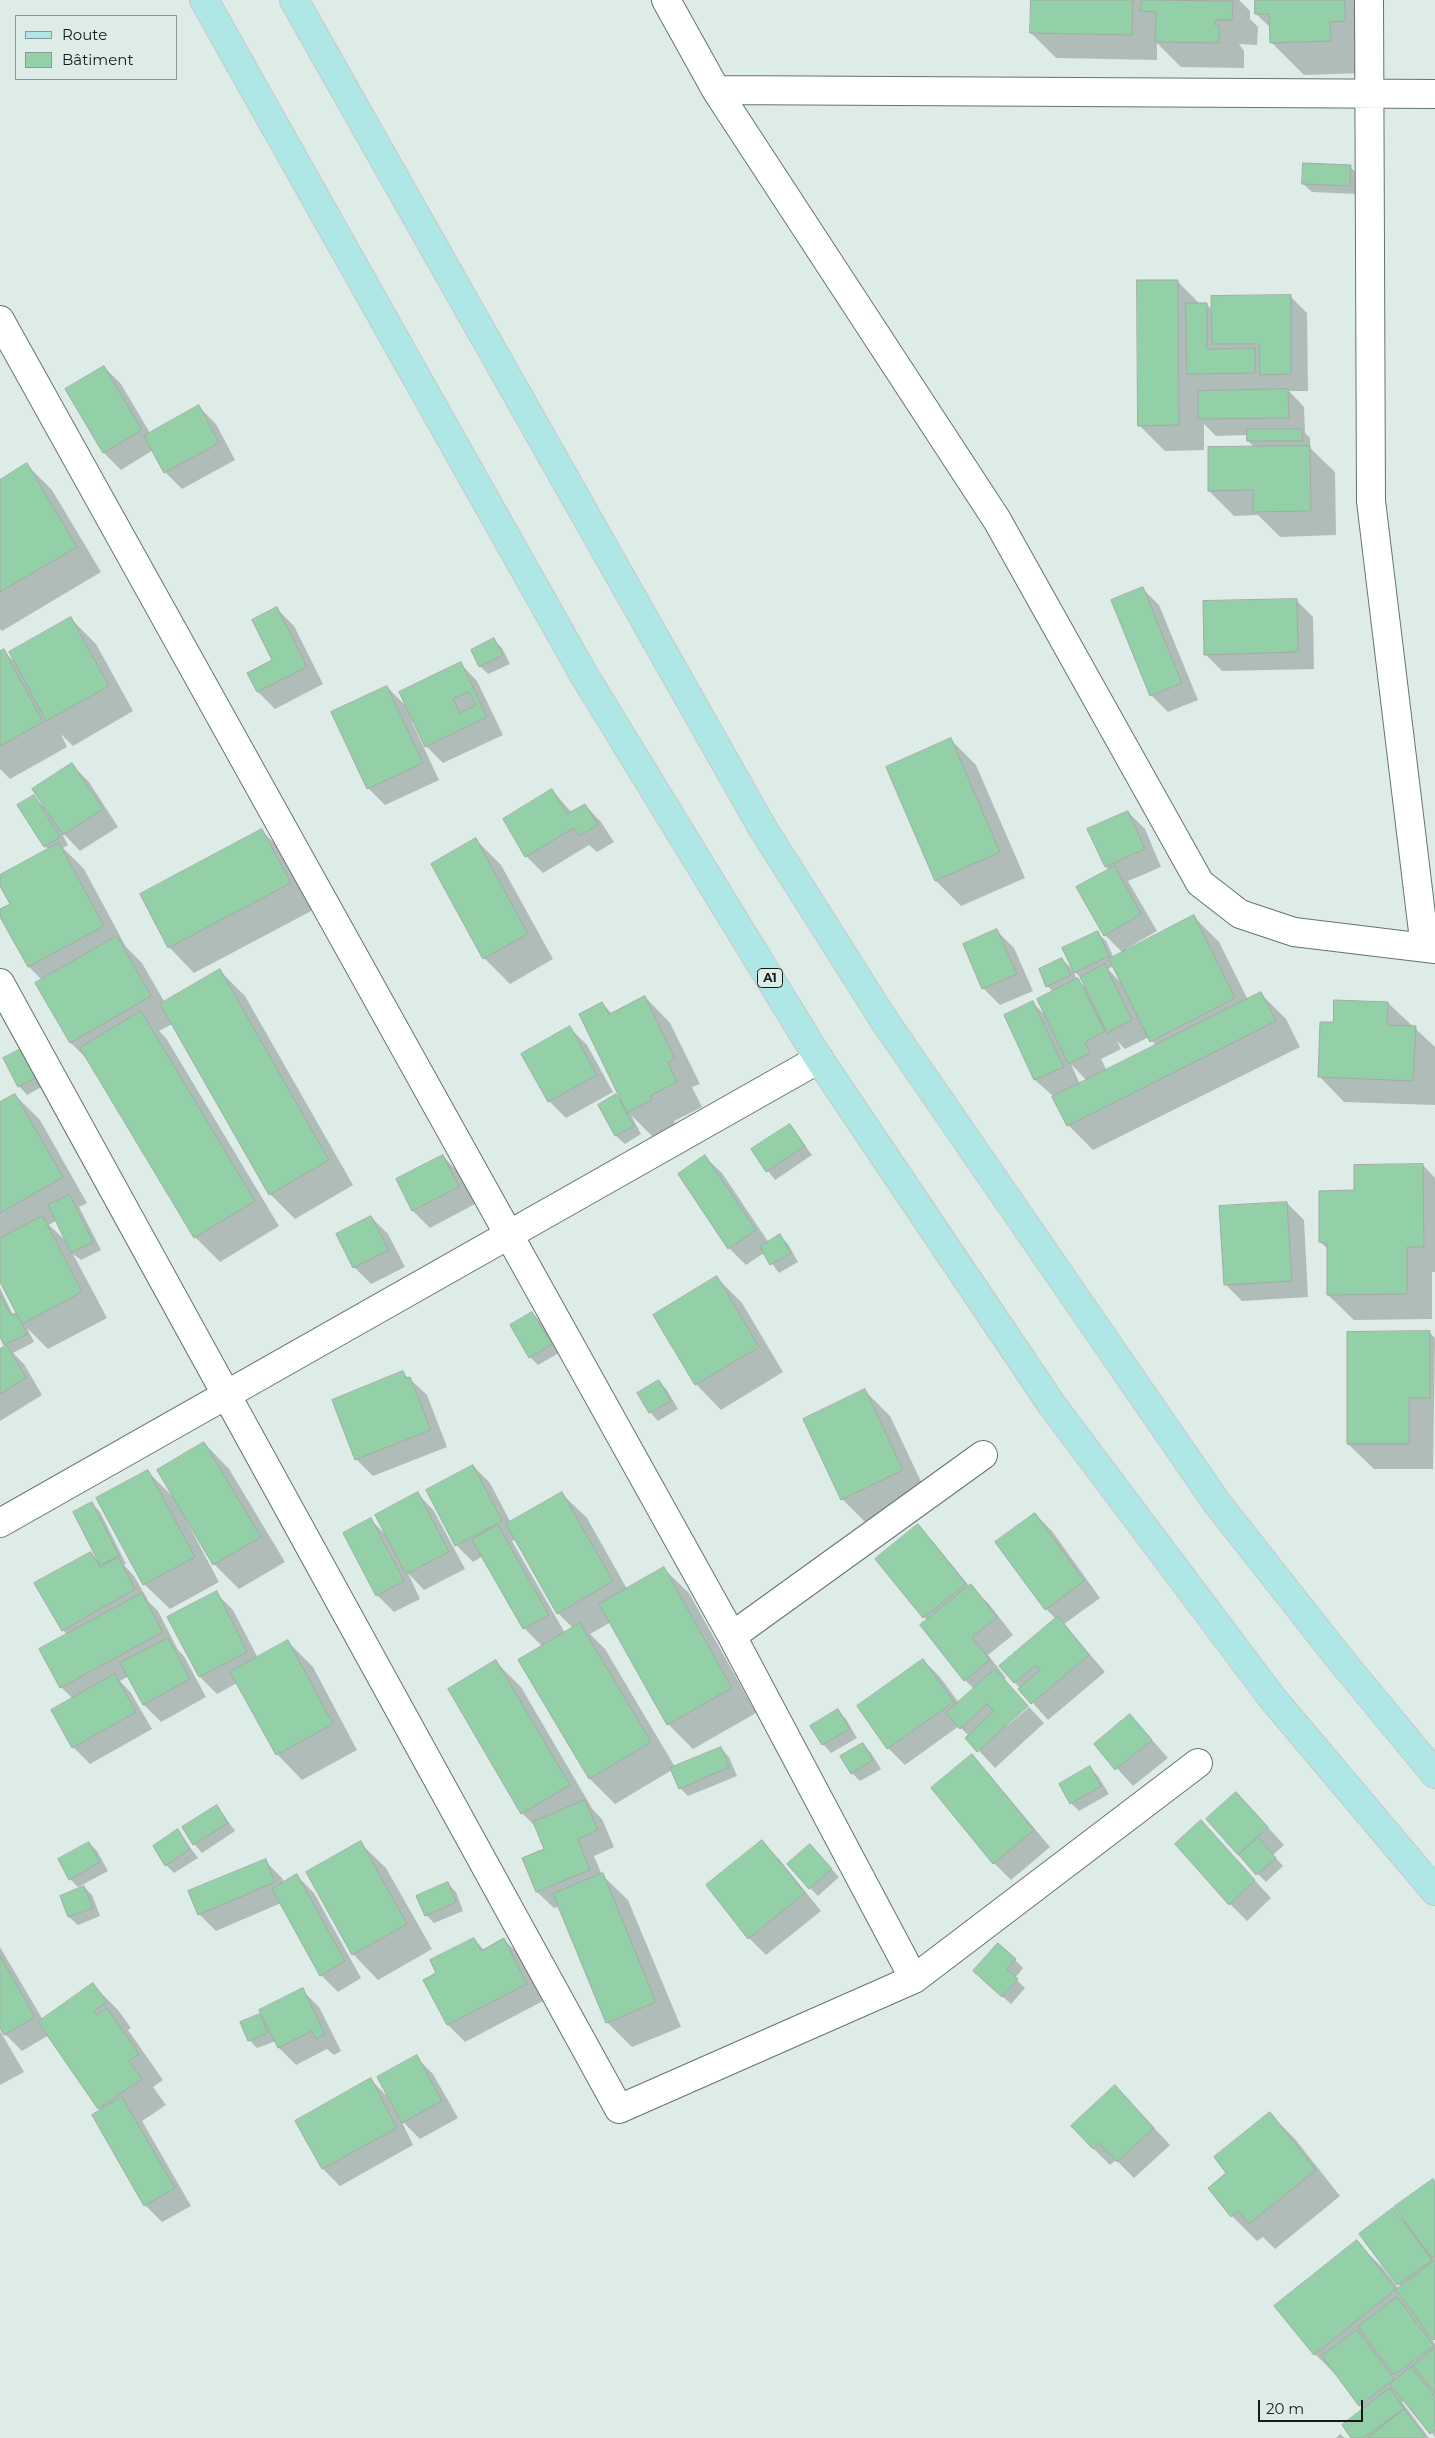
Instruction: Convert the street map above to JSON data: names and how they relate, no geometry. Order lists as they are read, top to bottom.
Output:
{
  "streets": {
    "main road": ["A1"]
  },
  "legend": ["Route", "Bâtiment"],
  "scale_bar": "20 m"
}
